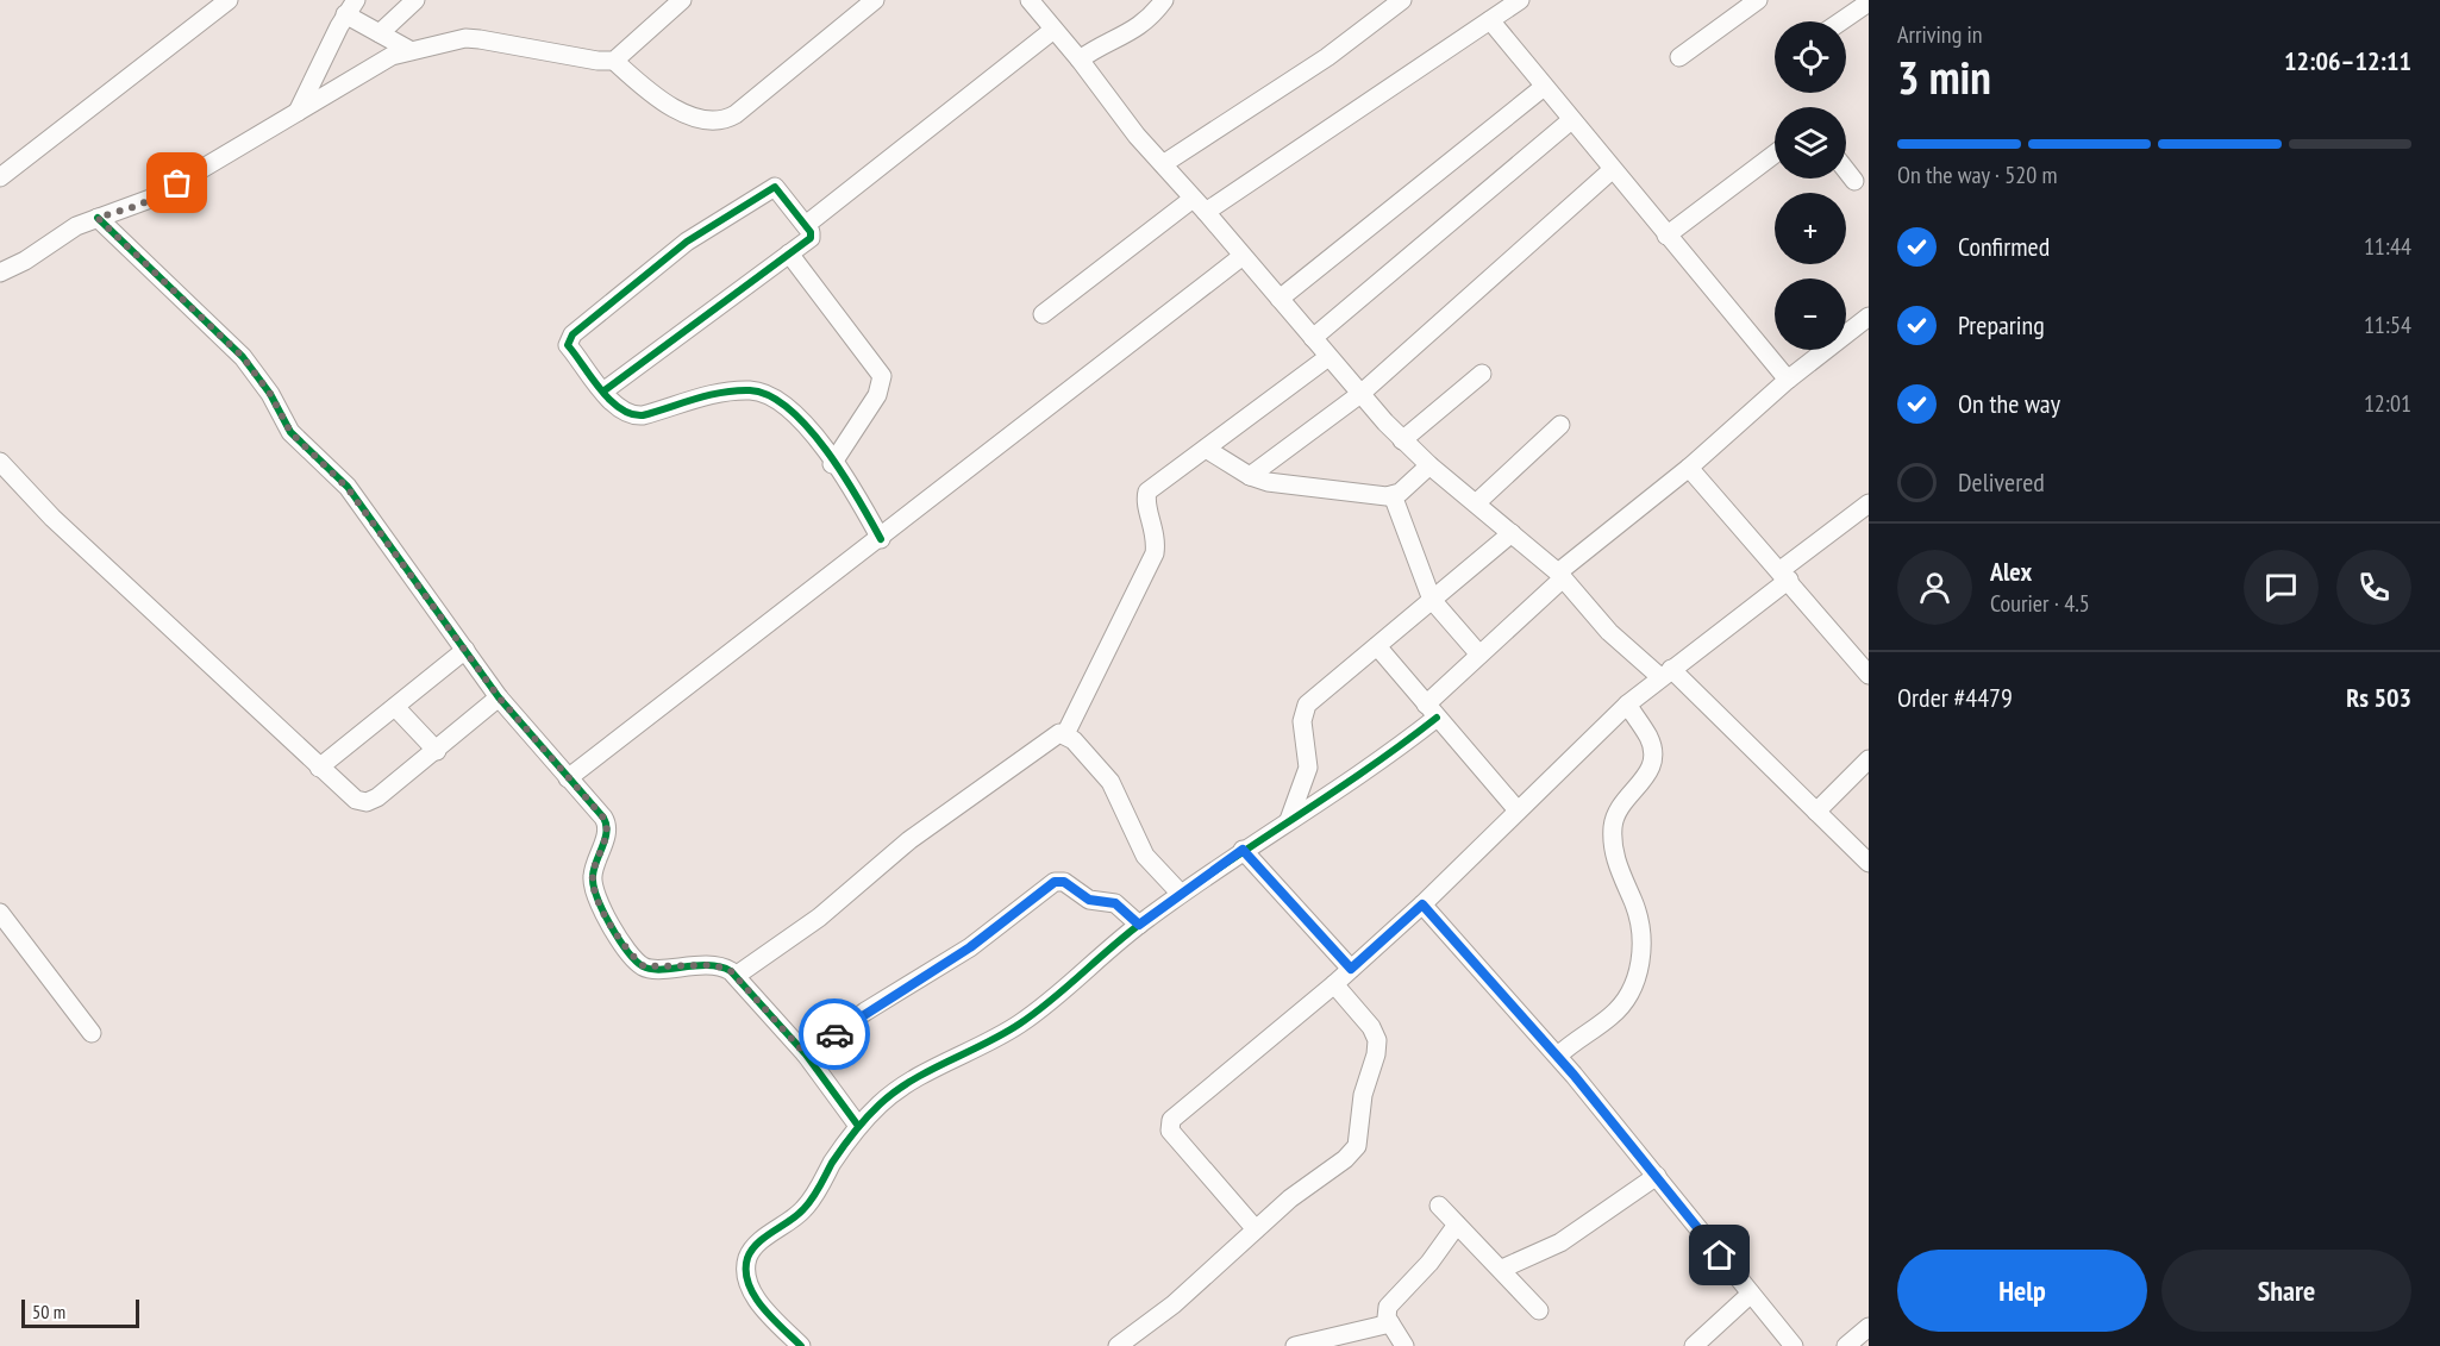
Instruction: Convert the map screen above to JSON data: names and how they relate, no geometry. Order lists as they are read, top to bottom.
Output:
{
  "scale_bar": "50 m",
  "page": {
    "heading": ["3 min", "Arriving in", "12:06–12:11"],
    "panel": [
      "Alex",
      "Courier · 4.5",
      "Order #4479",
      "Rs 503"
    ],
    "map_buttons": ["+", "−"],
    "bar": "On the way · 520 m",
    "list": [
      ["Confirmed", "11:44"],
      ["Preparing", "11:54"],
      ["On the way", "12:01"],
      "Delivered"
    ],
    "buttons": ["Help", "Share"],
    "scale": "50 m"
  }
}
